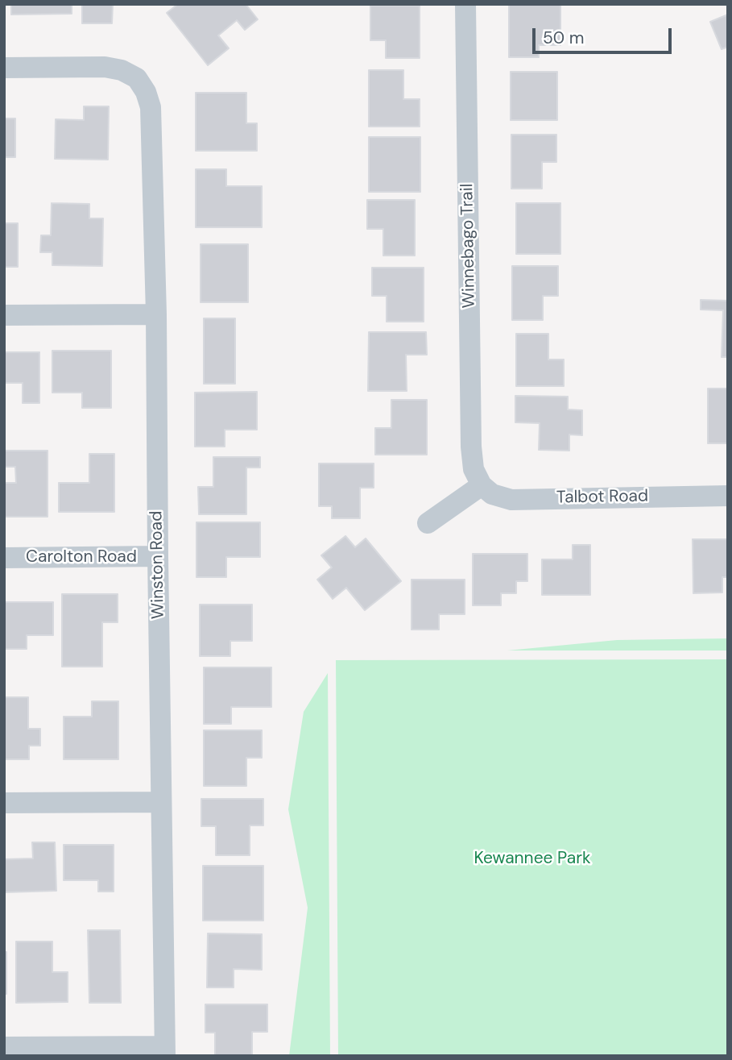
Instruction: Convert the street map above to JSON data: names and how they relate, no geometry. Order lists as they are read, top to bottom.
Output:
{
  "streets": {
    "street": [
      "Winnebago Trail",
      "Talbot Road",
      "Carolton Road",
      "Winston Road"
    ]
  },
  "crossings": [
    ["Winnebago Trail", "Talbot Road"],
    ["Carolton Road", "Winston Road"]
  ],
  "parks": ["Kewannee Park"],
  "scale_bar": "50 m"
}
